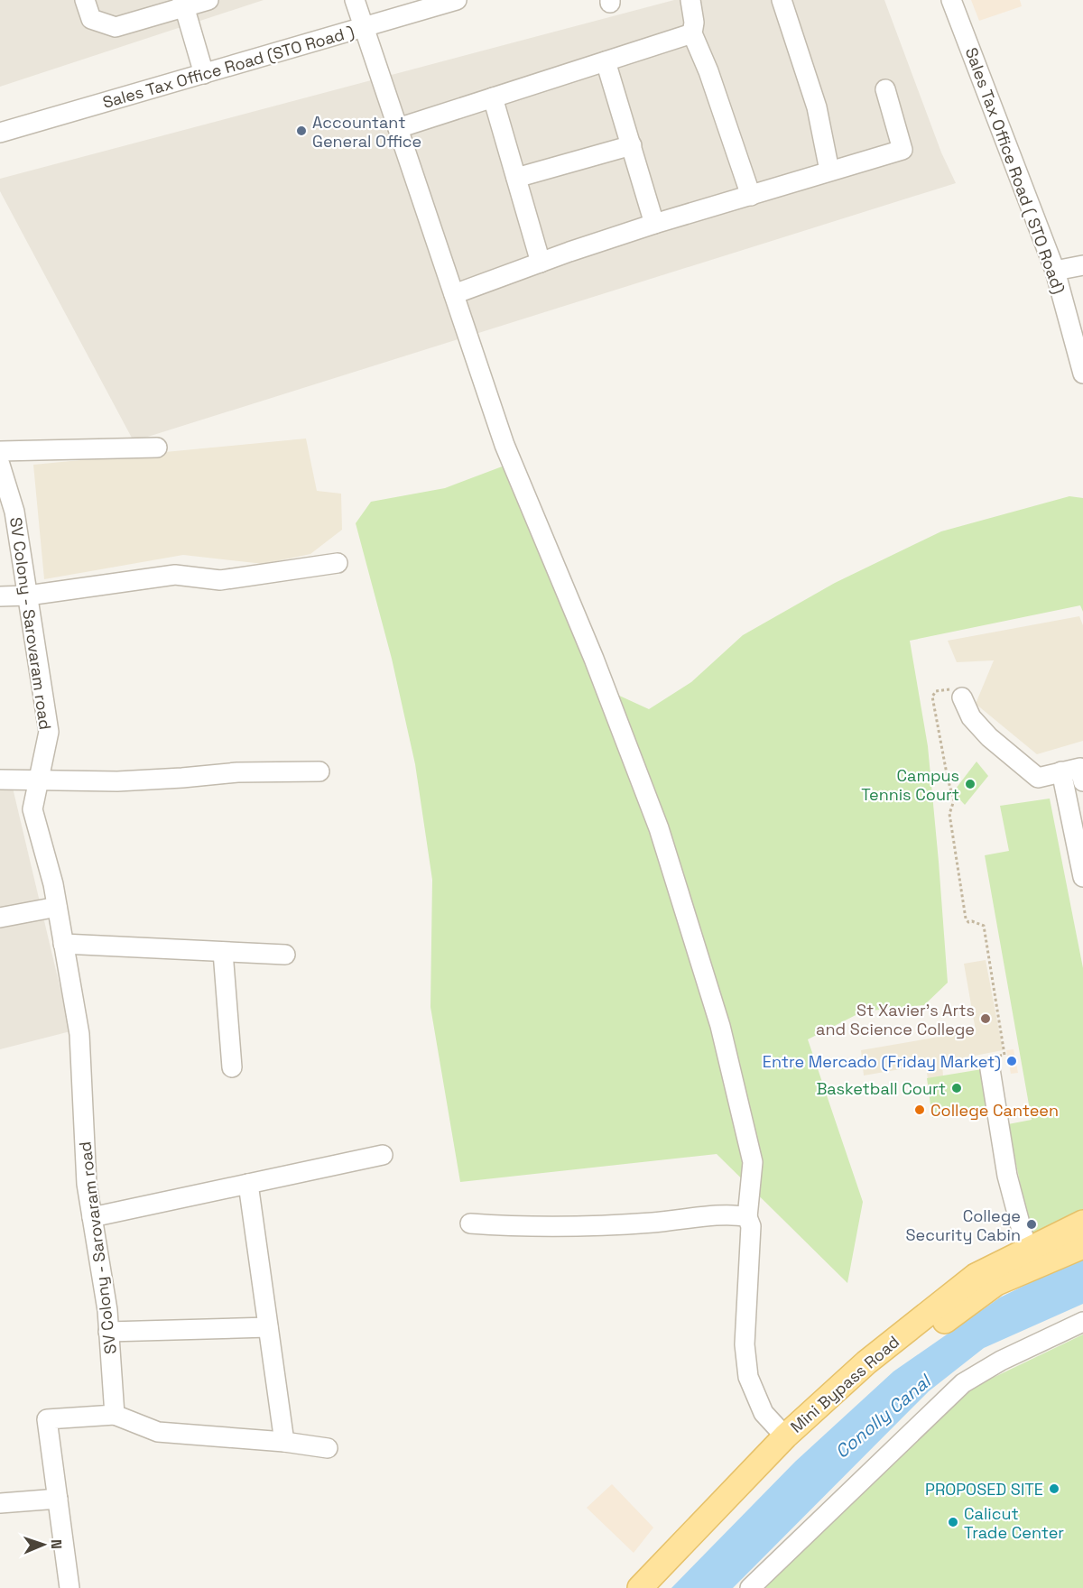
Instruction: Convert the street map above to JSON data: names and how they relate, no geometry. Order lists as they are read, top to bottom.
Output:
{
  "streets": {
    "main road": ["Mini Bypass Road"],
    "street": ["Sales Tax Office Road (STO Road )", "Sales Tax Office Road ( STO Road)", "SV Colony - Sarovaram road"]
  },
  "water": ["Conolly Canal"],
  "places": [
    "Accountant General Office",
    "Campus Tennis Court",
    "St Xavier's Arts and Science College",
    "Entre Mercado (Friday Market)",
    "Basketball Court",
    "College Canteen",
    "College Security Cabin",
    "PROPOSED SITE",
    "Calicut Trade Center"
  ],
  "north": "right"
}
